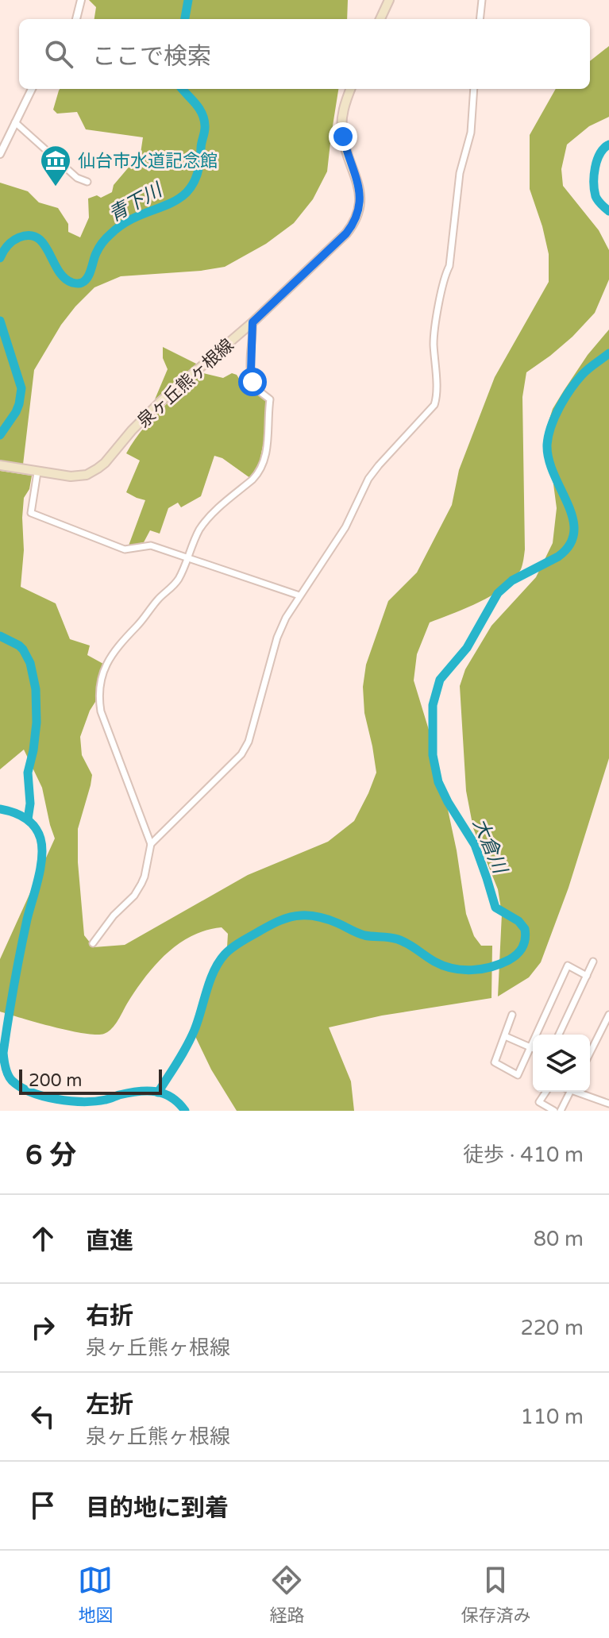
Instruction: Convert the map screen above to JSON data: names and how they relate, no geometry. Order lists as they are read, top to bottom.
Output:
{
  "streets": {
    "main road": ["泉ヶ丘熊ヶ根線"]
  },
  "water": ["青下川", "大倉川"],
  "places": {
    "museum": ["仙台市水道記念館"]
  },
  "scale_bar": "200 m",
  "page": {
    "search": "ここで検索",
    "scale": "200 m",
    "heading": ["6 分", "徒歩 · 410 m"],
    "list": [
      ["直進", "80 m"],
      ["右折", "泉ヶ丘熊ヶ根線", "220 m"],
      ["左折", "泉ヶ丘熊ヶ根線", "110 m"],
      "目的地に到着"
    ],
    "nav": ["地図", "経路", "保存済み"]
  }
}
